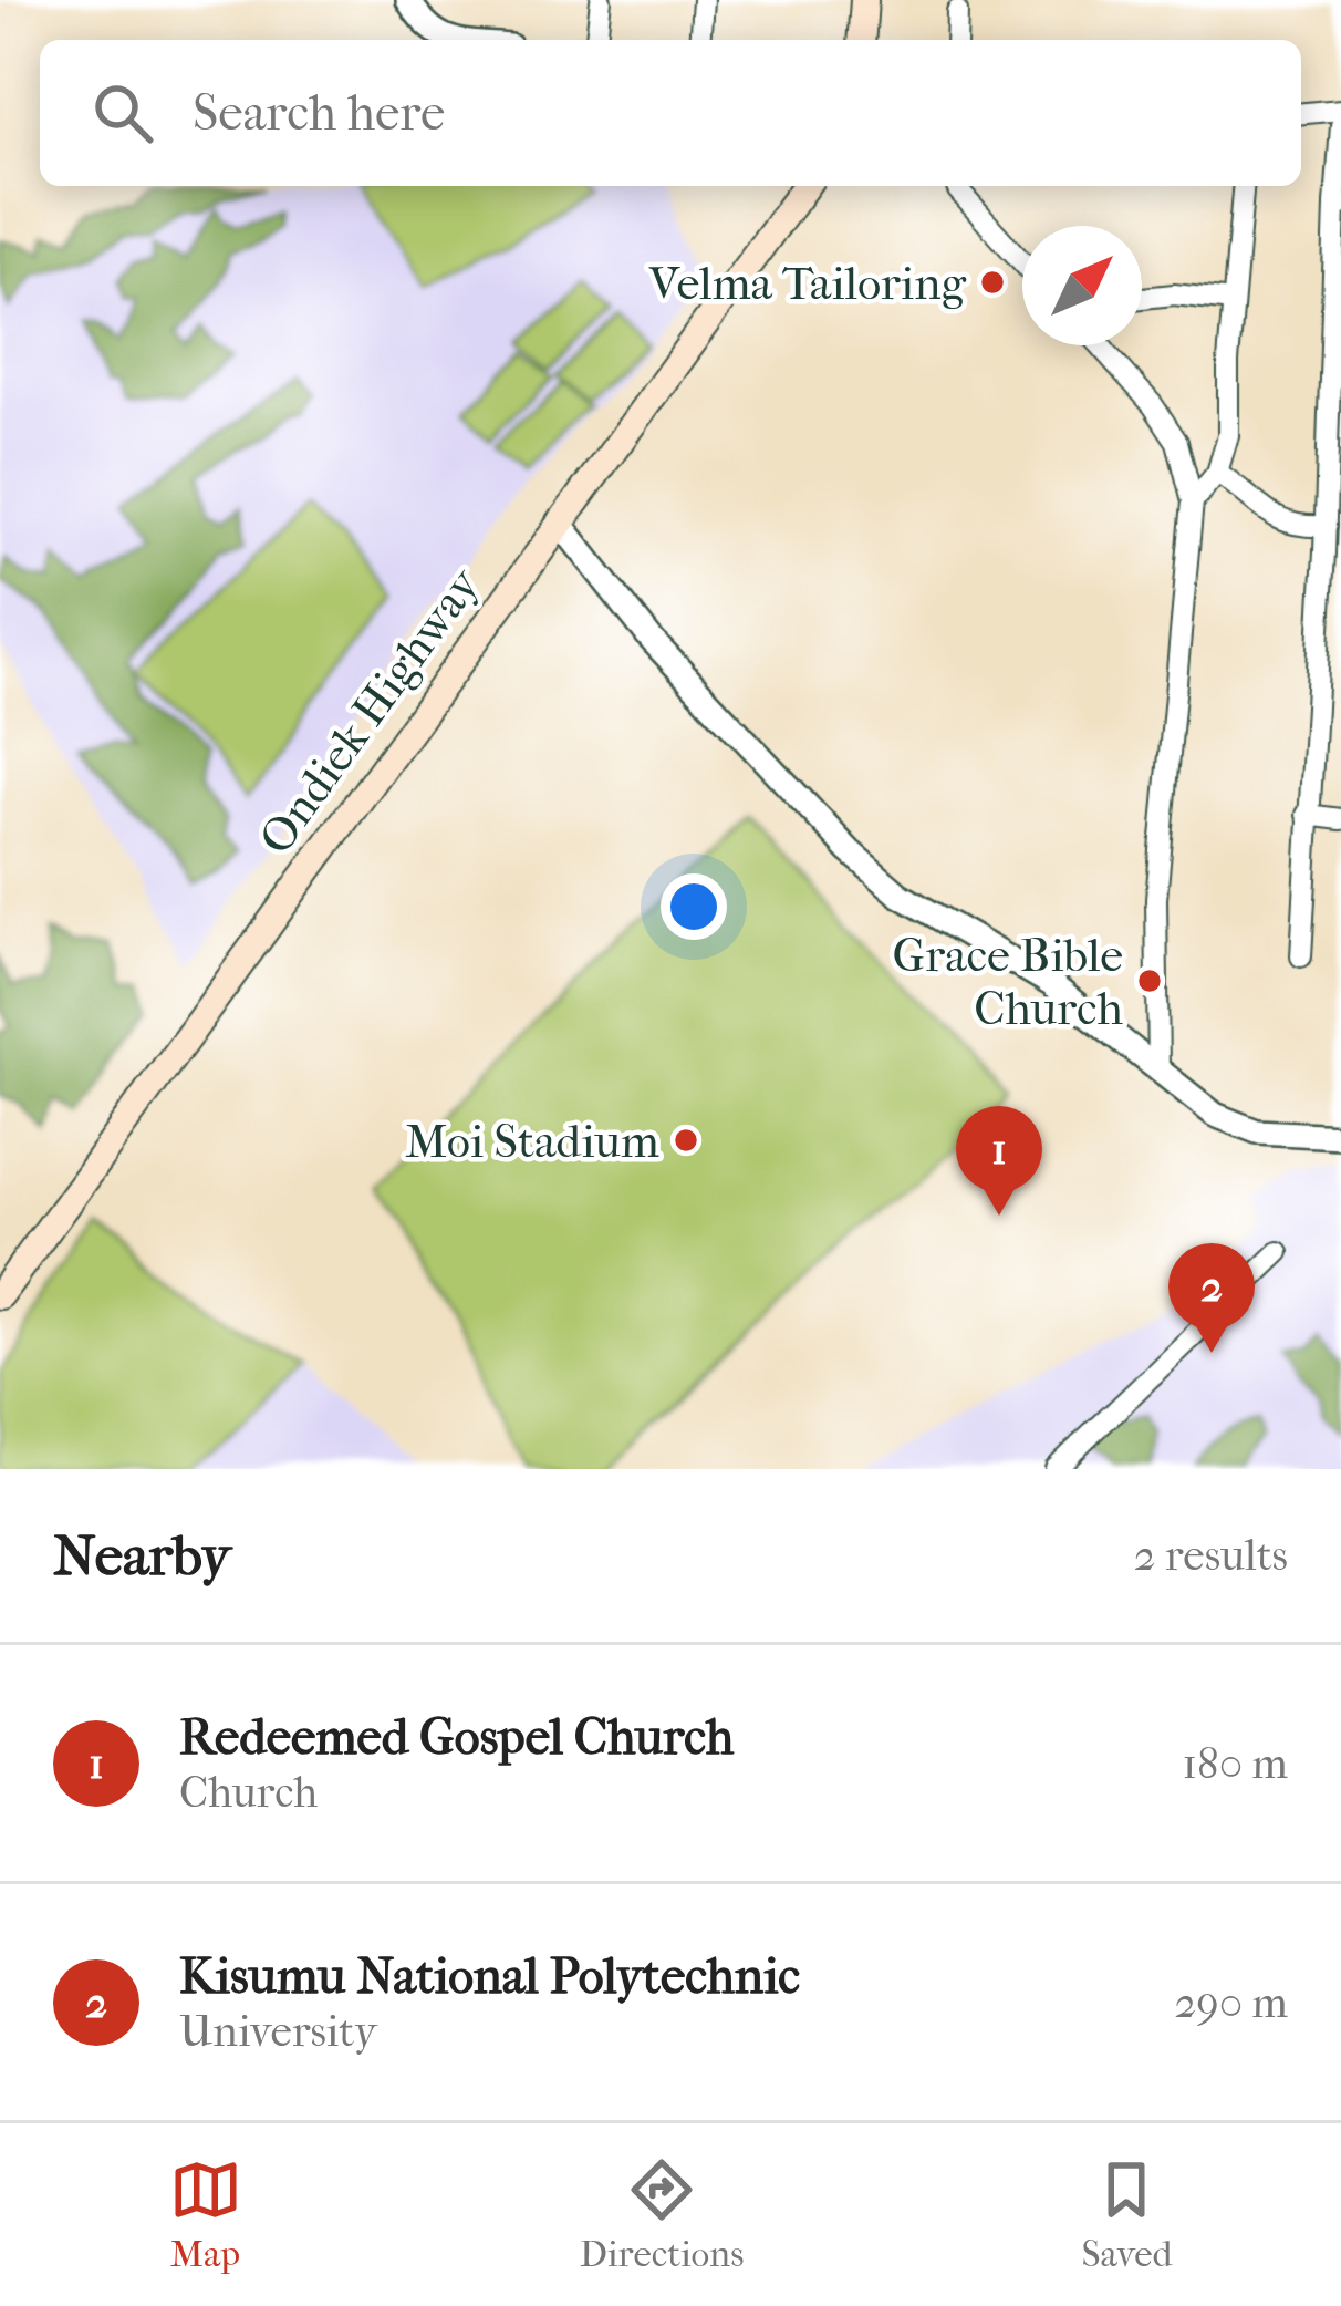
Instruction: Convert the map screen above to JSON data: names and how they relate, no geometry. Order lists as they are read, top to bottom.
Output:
{
  "streets": {
    "main road": ["Ondiek Highway"]
  },
  "places": ["Velma Tailoring", "Grace Bible Church", "Moi Stadium"],
  "north": "top right",
  "page": {
    "search": "Search here",
    "pins": ["1", "2"],
    "heading": ["Nearby", "2 results"],
    "list": [
      {
        "mark": "1",
        "name": "Redeemed Gospel Church",
        "note": "Church",
        "value": "180 m"
      },
      {
        "mark": "2",
        "name": "Kisumu National Polytechnic",
        "note": "University",
        "value": "290 m"
      }
    ],
    "nav": ["Map", "Directions", "Saved"]
  }
}
